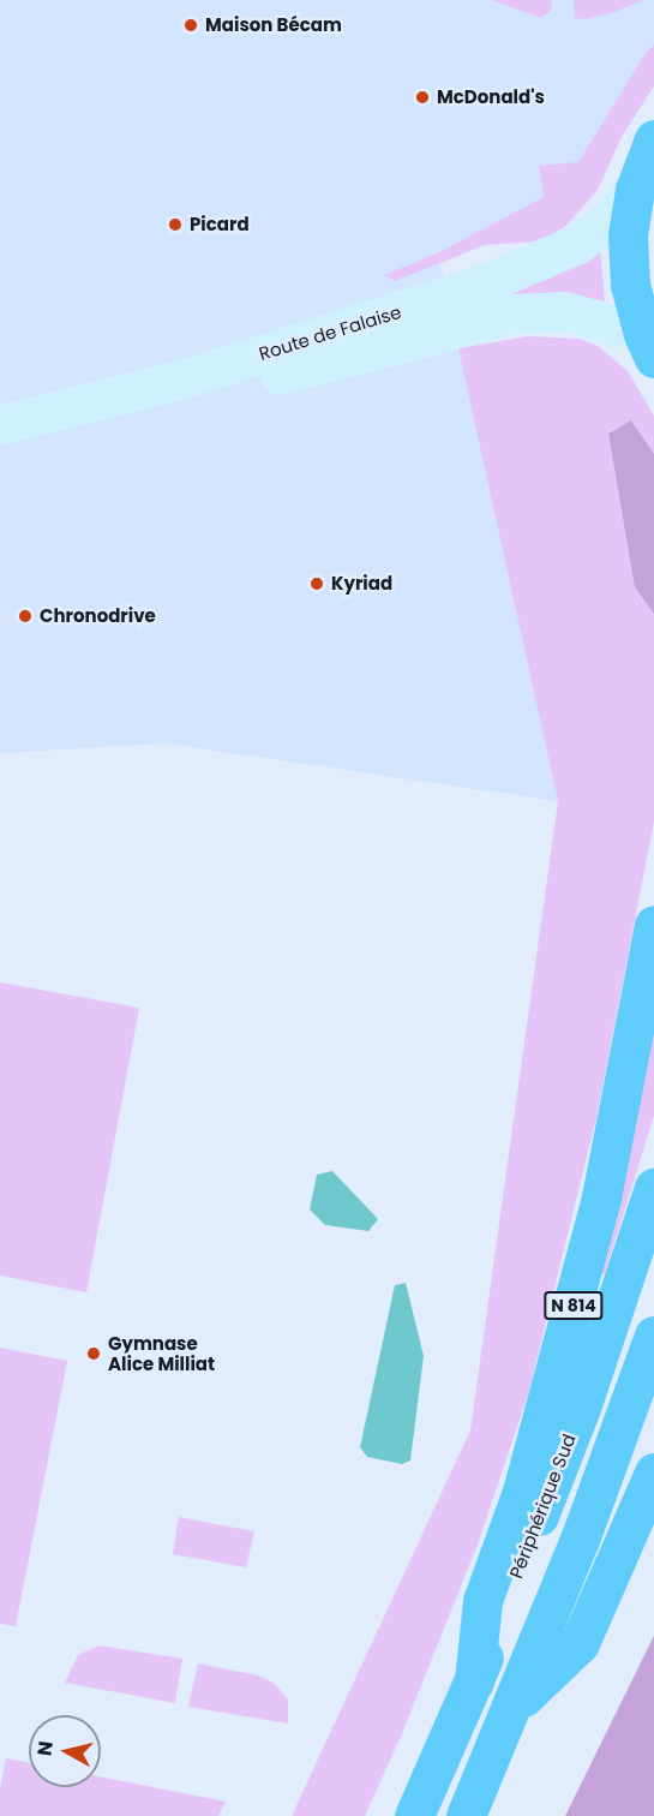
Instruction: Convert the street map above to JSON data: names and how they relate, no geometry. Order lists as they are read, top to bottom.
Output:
{
  "streets": {
    "highway": ["N 814", "Périphérique Sud"],
    "main road": ["Route de Falaise"]
  },
  "crossings": [
    ["N 814", "Périphérique Sud"]
  ],
  "places": [
    "Maison Bécam",
    "McDonald's",
    "Picard",
    "Kyriad",
    "Chronodrive",
    "Gymnase Alice Milliat"
  ],
  "north": "left"
}
